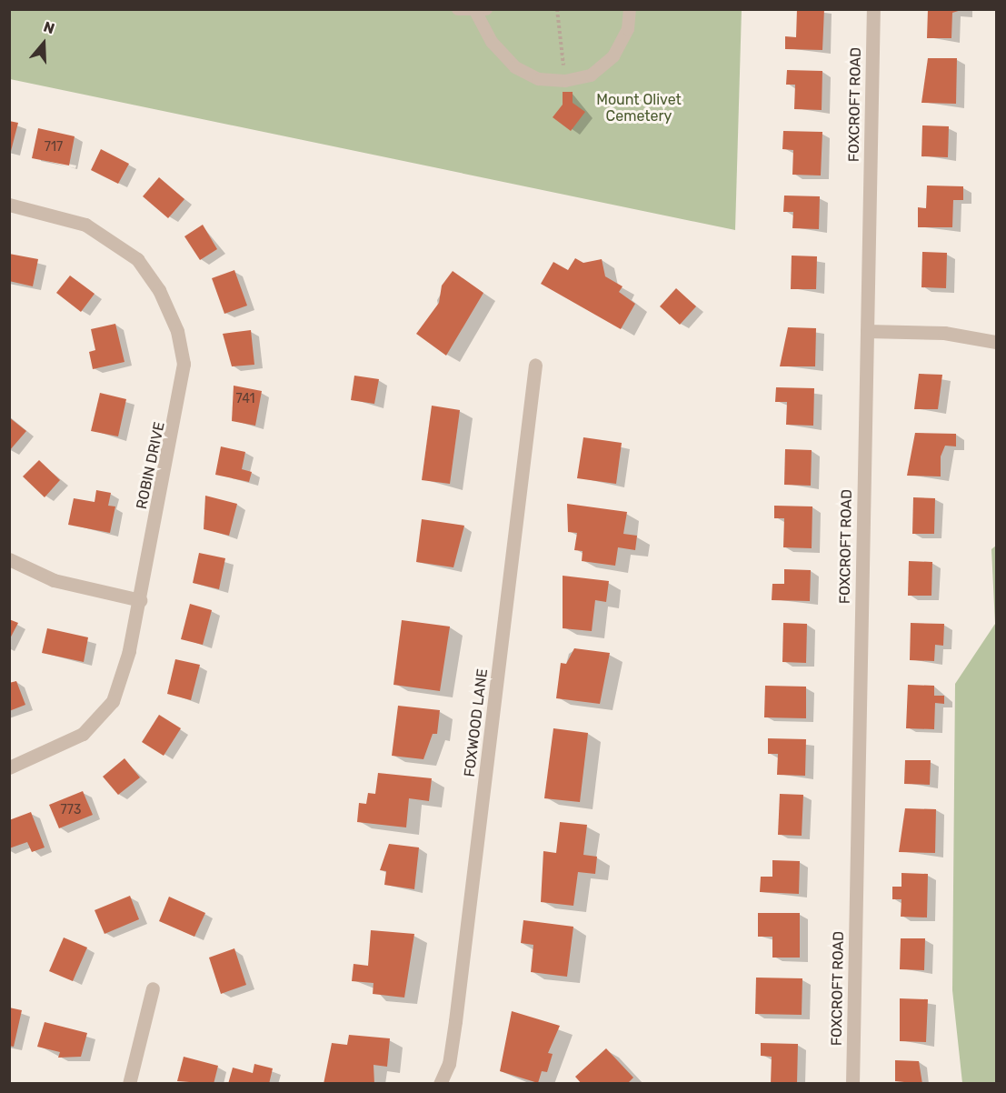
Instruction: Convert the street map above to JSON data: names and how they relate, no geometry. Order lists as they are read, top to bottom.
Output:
{
  "streets": {
    "street": ["FOXCROFT ROAD", "ROBIN DRIVE", "FOXWOOD LANE"]
  },
  "parks": ["Mount Olivet Cemetery"],
  "house_numbers": ["717", "741", "773"],
  "north": "top"
}
